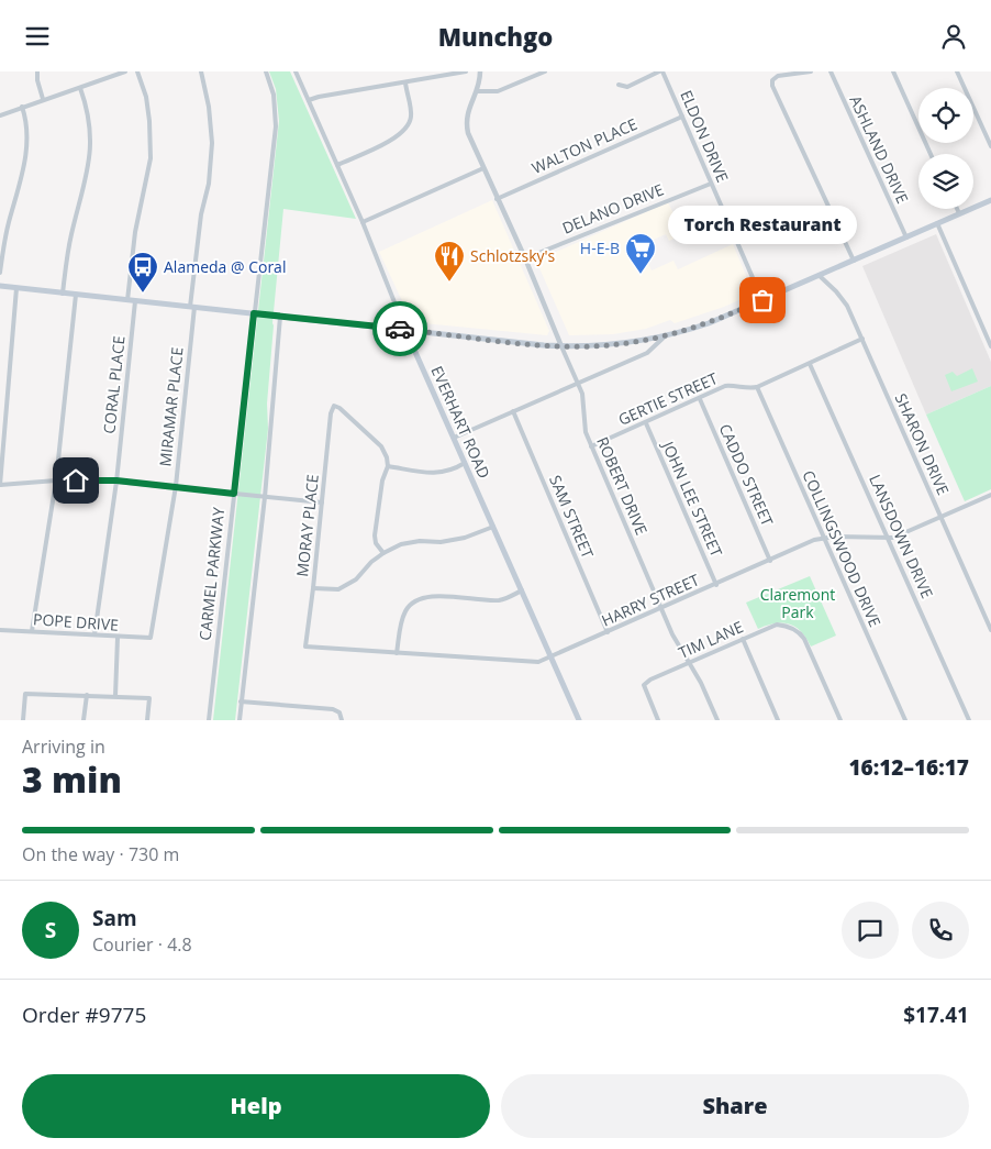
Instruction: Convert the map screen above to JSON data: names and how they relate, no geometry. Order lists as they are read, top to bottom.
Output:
{
  "streets": {
    "main road": ["EVERHART ROAD"],
    "street": [
      "ELDON DRIVE",
      "WALTON PLACE",
      "ASHLAND DRIVE",
      "DELANO DRIVE",
      "CORAL PLACE",
      "GERTIE STREET",
      "MIRAMAR PLACE",
      "SHARON DRIVE",
      "CADDO STREET",
      "ROBERT DRIVE",
      "JOHN LEE STREET",
      "SAM STREET",
      "MORAY PLACE",
      "LANSDOWN DRIVE",
      "COLLINGSWOOD DRIVE",
      "CARMEL PARKWAY",
      "HARRY STREET",
      "POPE DRIVE",
      "TIM LANE"
    ]
  },
  "crossings": [
    ["ELDON DRIVE", "WALTON PLACE"],
    ["ELDON DRIVE", "DELANO DRIVE"],
    ["WALTON PLACE", "ROBERT DRIVE"],
    ["DELANO DRIVE", "ROBERT DRIVE"],
    ["CORAL PLACE", "POPE DRIVE"],
    ["GERTIE STREET", "CADDO STREET"],
    ["GERTIE STREET", "ROBERT DRIVE"],
    ["GERTIE STREET", "JOHN LEE STREET"],
    ["GERTIE STREET", "COLLINGSWOOD DRIVE"],
    ["MIRAMAR PLACE", "POPE DRIVE"],
    ["EVERHART ROAD", "HARRY STREET"],
    ["SHARON DRIVE", "HARRY STREET"],
    ["CADDO STREET", "HARRY STREET"],
    ["ROBERT DRIVE", "HARRY STREET"],
    ["ROBERT DRIVE", "TIM LANE"],
    ["JOHN LEE STREET", "HARRY STREET"],
    ["SAM STREET", "HARRY STREET"],
    ["MORAY PLACE", "HARRY STREET"],
    ["LANSDOWN DRIVE", "HARRY STREET"],
    ["COLLINGSWOOD DRIVE", "HARRY STREET"]
  ],
  "parks": ["Claremont Park"],
  "places": {
    "supermarket": ["H-E-B"],
    "restaurant": ["Schlotzsky's"],
    "bus stop": ["Alameda @ Coral"],
    "other": ["Torch Restaurant"]
  },
  "page": {
    "header": "Munchgo",
    "bubble": "Torch Restaurant",
    "heading": ["3 min", "Arriving in", "16:12–16:17"],
    "panel": [
      "Sam",
      "Courier · 4.8",
      "Order #9775",
      "$17.41"
    ],
    "bar": "On the way · 730 m",
    "round": "S",
    "buttons": ["Help", "Share"]
  }
}
